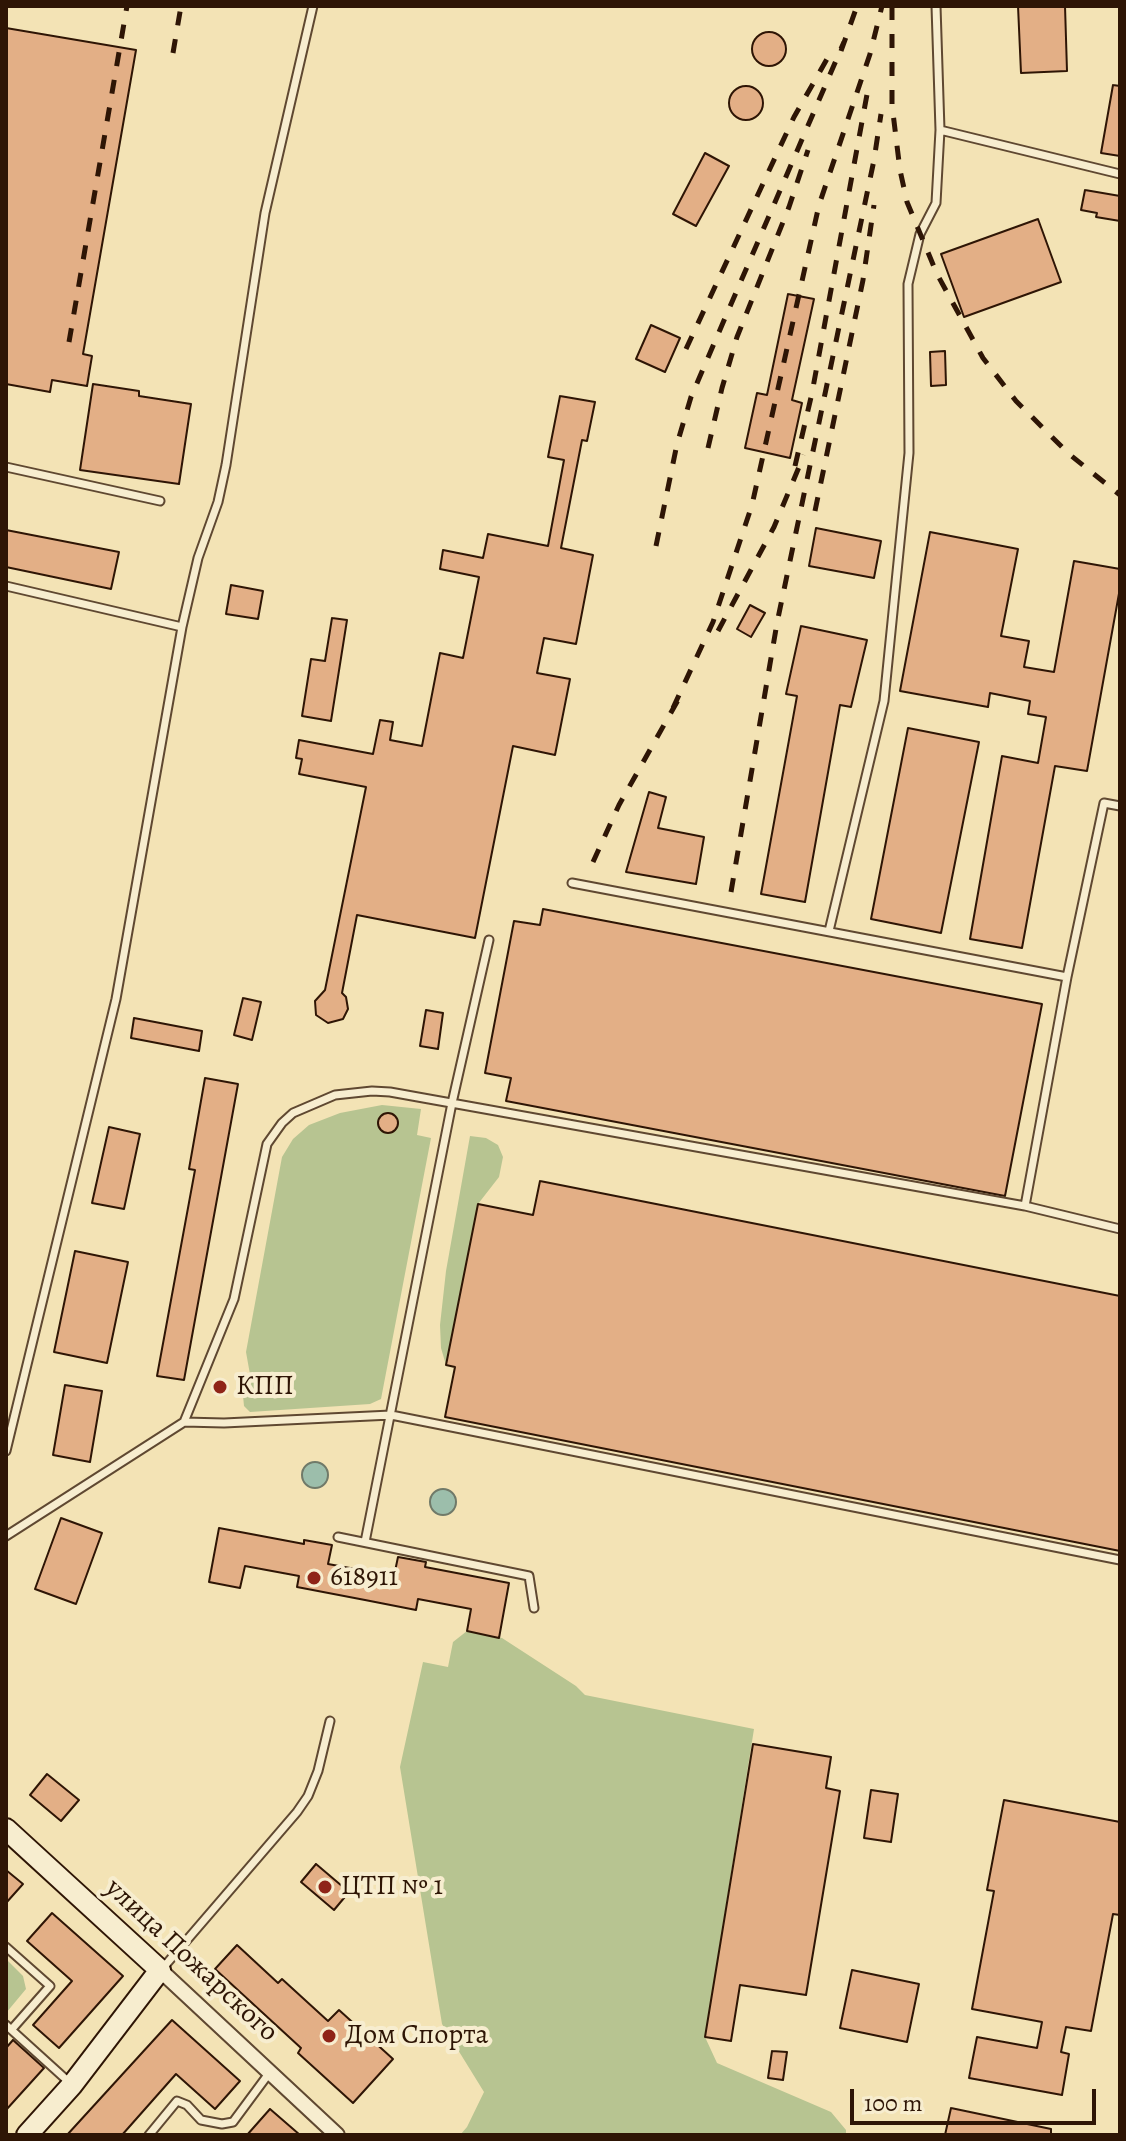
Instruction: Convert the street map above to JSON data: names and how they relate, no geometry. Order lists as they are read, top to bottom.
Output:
{
  "streets": {
    "street": ["улица Пожарского"]
  },
  "places": [
    "КПП",
    "618911",
    "ЦТП № 1",
    "Дом Спорта"
  ],
  "scale_bar": "100 m"
}
